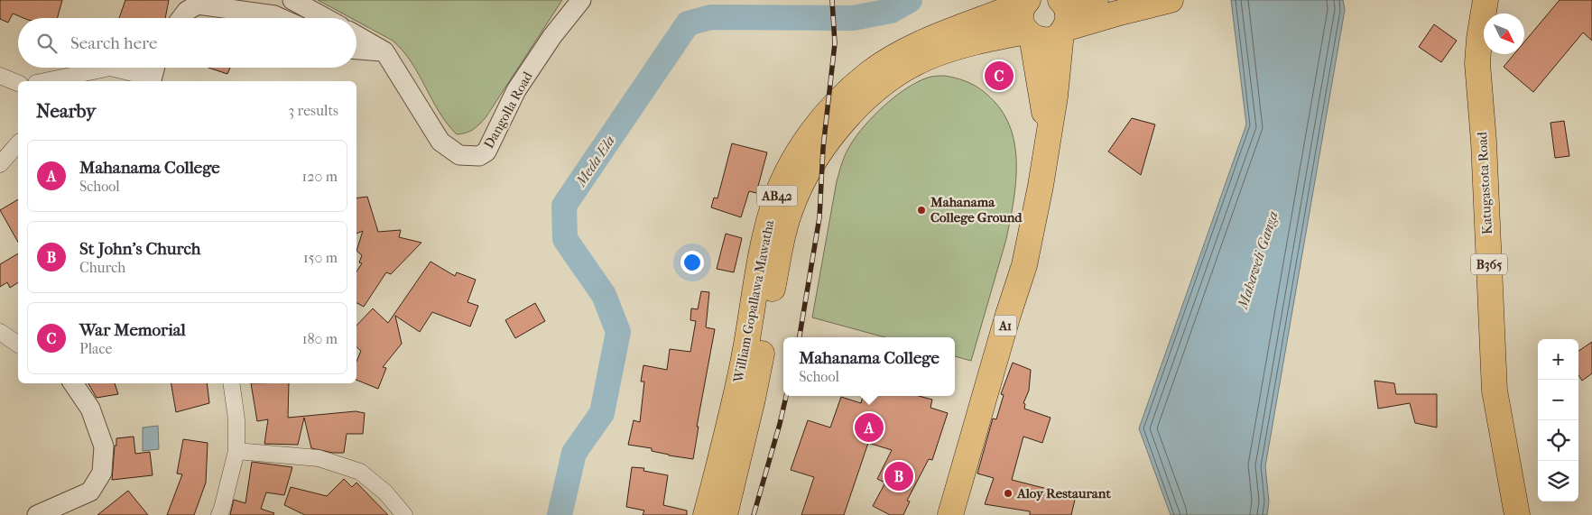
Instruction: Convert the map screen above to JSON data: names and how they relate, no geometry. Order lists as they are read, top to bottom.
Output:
{
  "streets": {
    "main road": [
      "Katugastota Road",
      "AB42",
      "B365",
      "William Gopallawa Mawatha",
      "A1"
    ],
    "street": ["Dangolla Road"]
  },
  "crossings": [
    ["William Gopallawa Mawatha", "A1"]
  ],
  "water": ["Meda Ela", "Mahaweli Ganga"],
  "places": ["Mahanama College Ground", "Aloy Restaurant"],
  "north": "bottom right",
  "page": {
    "search": "Search here",
    "pins": ["C", "A", "B"],
    "heading": ["Nearby", "3 results"],
    "list": [
      {
        "mark": "A",
        "name": "Mahanama College",
        "note": "School",
        "value": "120 m"
      },
      {
        "mark": "B",
        "name": "St John's Church",
        "note": "Church",
        "value": "150 m"
      },
      {
        "mark": "C",
        "name": "War Memorial",
        "note": "Place",
        "value": "180 m"
      }
    ],
    "popup": ["Mahanama College", "School"],
    "map_buttons": ["+", "−"]
  }
}
